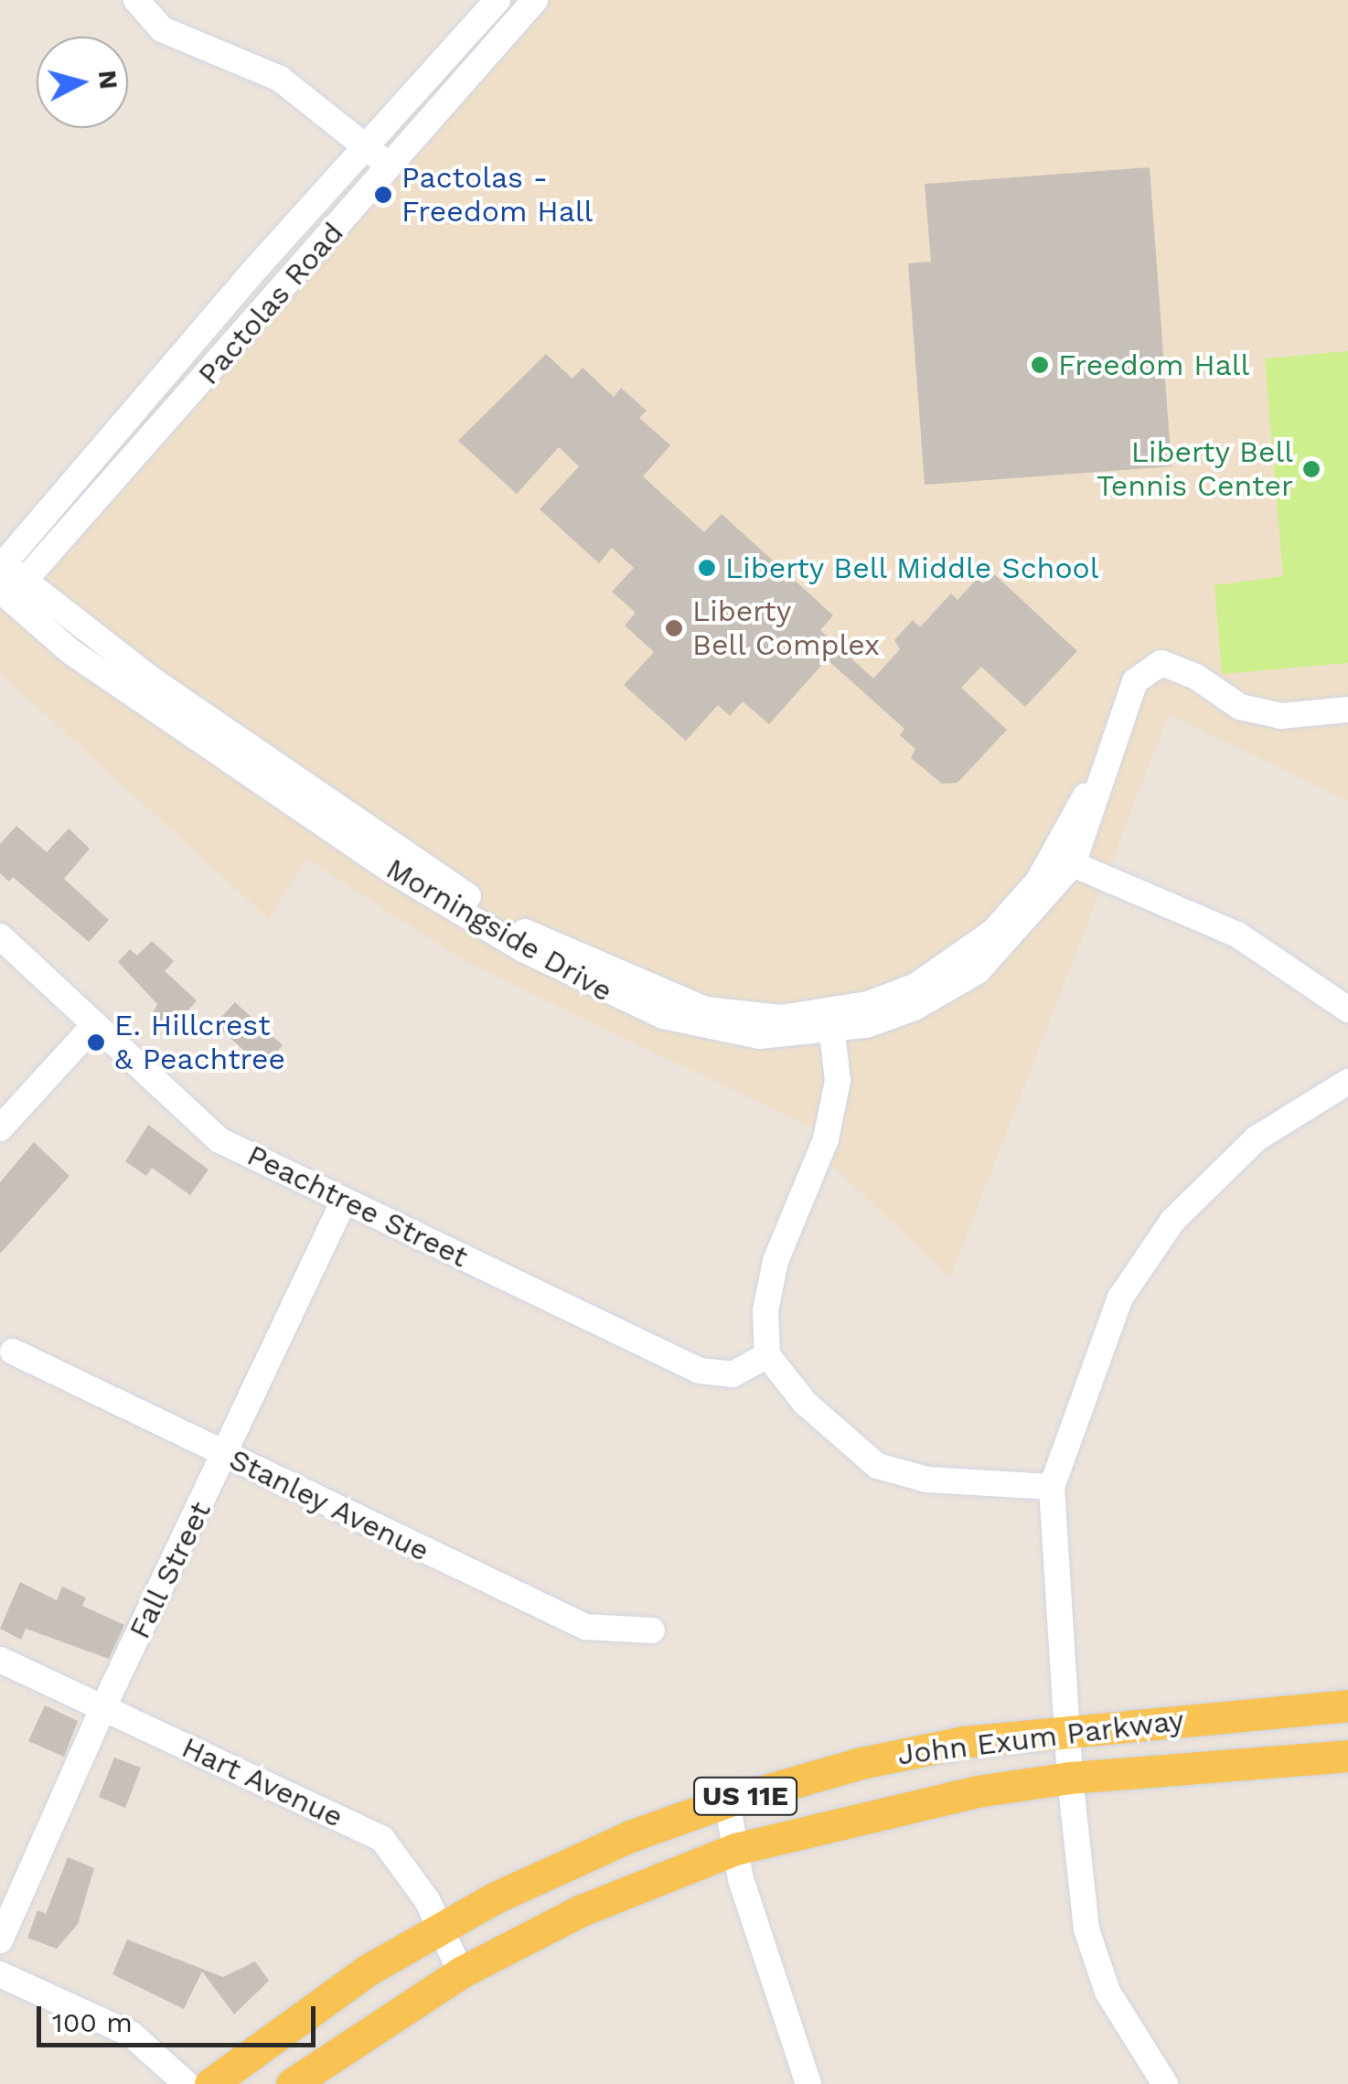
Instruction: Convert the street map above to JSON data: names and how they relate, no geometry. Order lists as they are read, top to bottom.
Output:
{
  "streets": {
    "main road": ["John Exum Parkway", "US 11E"],
    "street": [
      "Pactolas Road",
      "Morningside Drive",
      "Peachtree Street",
      "Stanley Avenue",
      "Fall Street",
      "Hart Avenue"
    ]
  },
  "crossings": [
    ["Pactolas Road", "Morningside Drive"],
    ["Peachtree Street", "Fall Street"],
    ["Stanley Avenue", "Fall Street"],
    ["Fall Street", "Hart Avenue"],
    ["John Exum Parkway", "Hart Avenue"]
  ],
  "places": [
    "Pactolas - Freedom Hall",
    "Freedom Hall",
    "Liberty Bell Tennis Center",
    "Liberty Bell Middle School",
    "Liberty Bell Complex",
    "E. Hillcrest & Peachtree"
  ],
  "scale_bar": "100 m",
  "north": "right"
}
